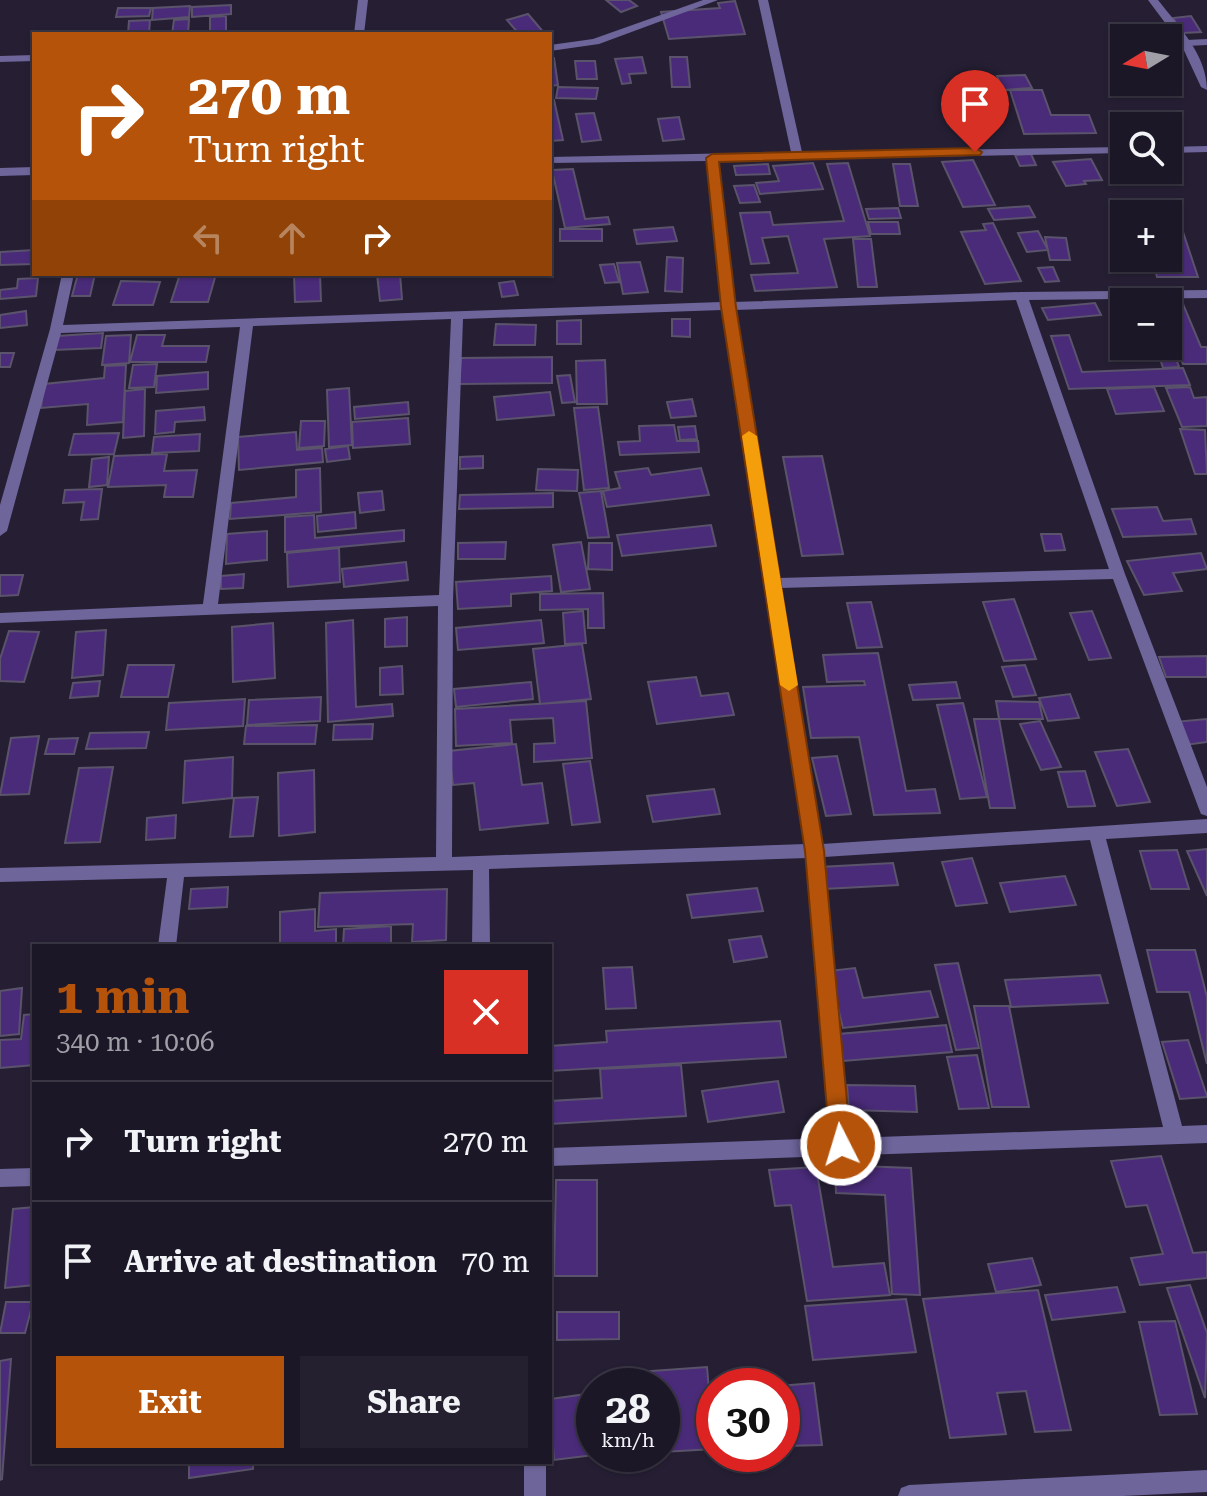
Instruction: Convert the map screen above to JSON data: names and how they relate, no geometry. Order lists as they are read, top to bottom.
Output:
{
  "north": "left",
  "page": {
    "map_buttons": ["+", "−"],
    "turn": ["270 m", "Turn right"],
    "heading": ["1 min", "340 m · 10:06"],
    "list": [
      {
        "name": "Turn right",
        "value": "270 m"
      },
      {
        "name": "Arrive at destination",
        "value": "70 m"
      }
    ],
    "buttons": ["Exit", "Share"],
    "speed": "28 km/h",
    "limit": "30"
  }
}
